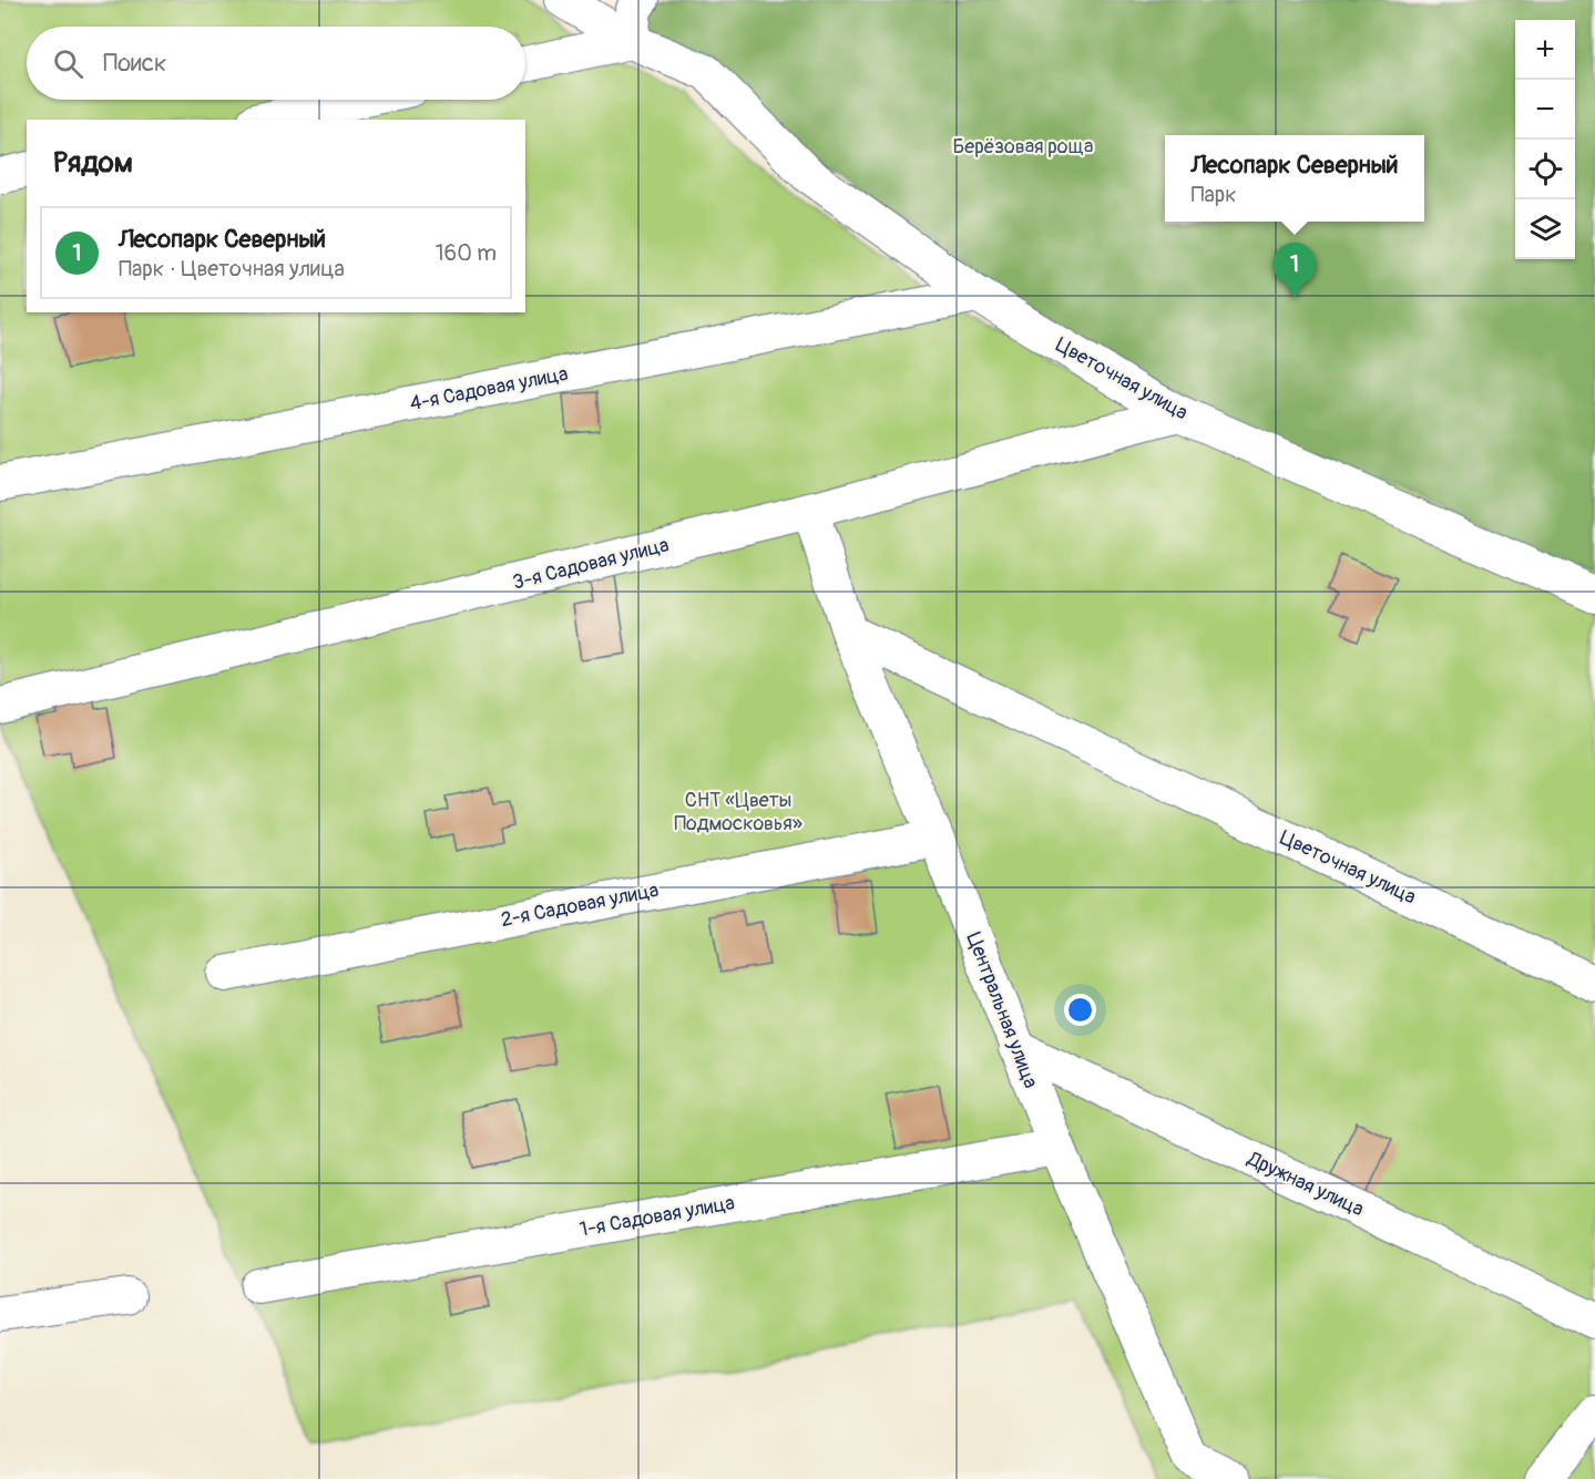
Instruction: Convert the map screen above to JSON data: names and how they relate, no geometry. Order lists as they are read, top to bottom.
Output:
{
  "streets": {
    "street": [
      "Цветочная улица",
      "4-я Садовая улица",
      "3-я Садовая улица",
      "2-я Садовая улица",
      "Центральная улица",
      "Дружная улица",
      "1-я Садовая улица"
    ]
  },
  "crossings": [
    ["Цветочная улица", "4-я Садовая улица"],
    ["Цветочная улица", "3-я Садовая улица"],
    ["Цветочная улица", "Центральная улица"],
    ["3-я Садовая улица", "Центральная улица"],
    ["2-я Садовая улица", "Центральная улица"],
    ["Центральная улица", "Дружная улица"],
    ["Центральная улица", "1-я Садовая улица"]
  ],
  "parks": ["Берёзовая роща", "СНТ «Цветы Подмосковья»"],
  "page": {
    "map_buttons": ["+", "−"],
    "search": "Поиск",
    "heading": "Рядом",
    "popup": ["Лесопарк Северный", "Парк"],
    "list": [
      {
        "mark": "1",
        "name": "Лесопарк Северный",
        "note": "Парк · Цветочная улица",
        "value": "160 m"
      }
    ],
    "pins": "1"
  }
}
